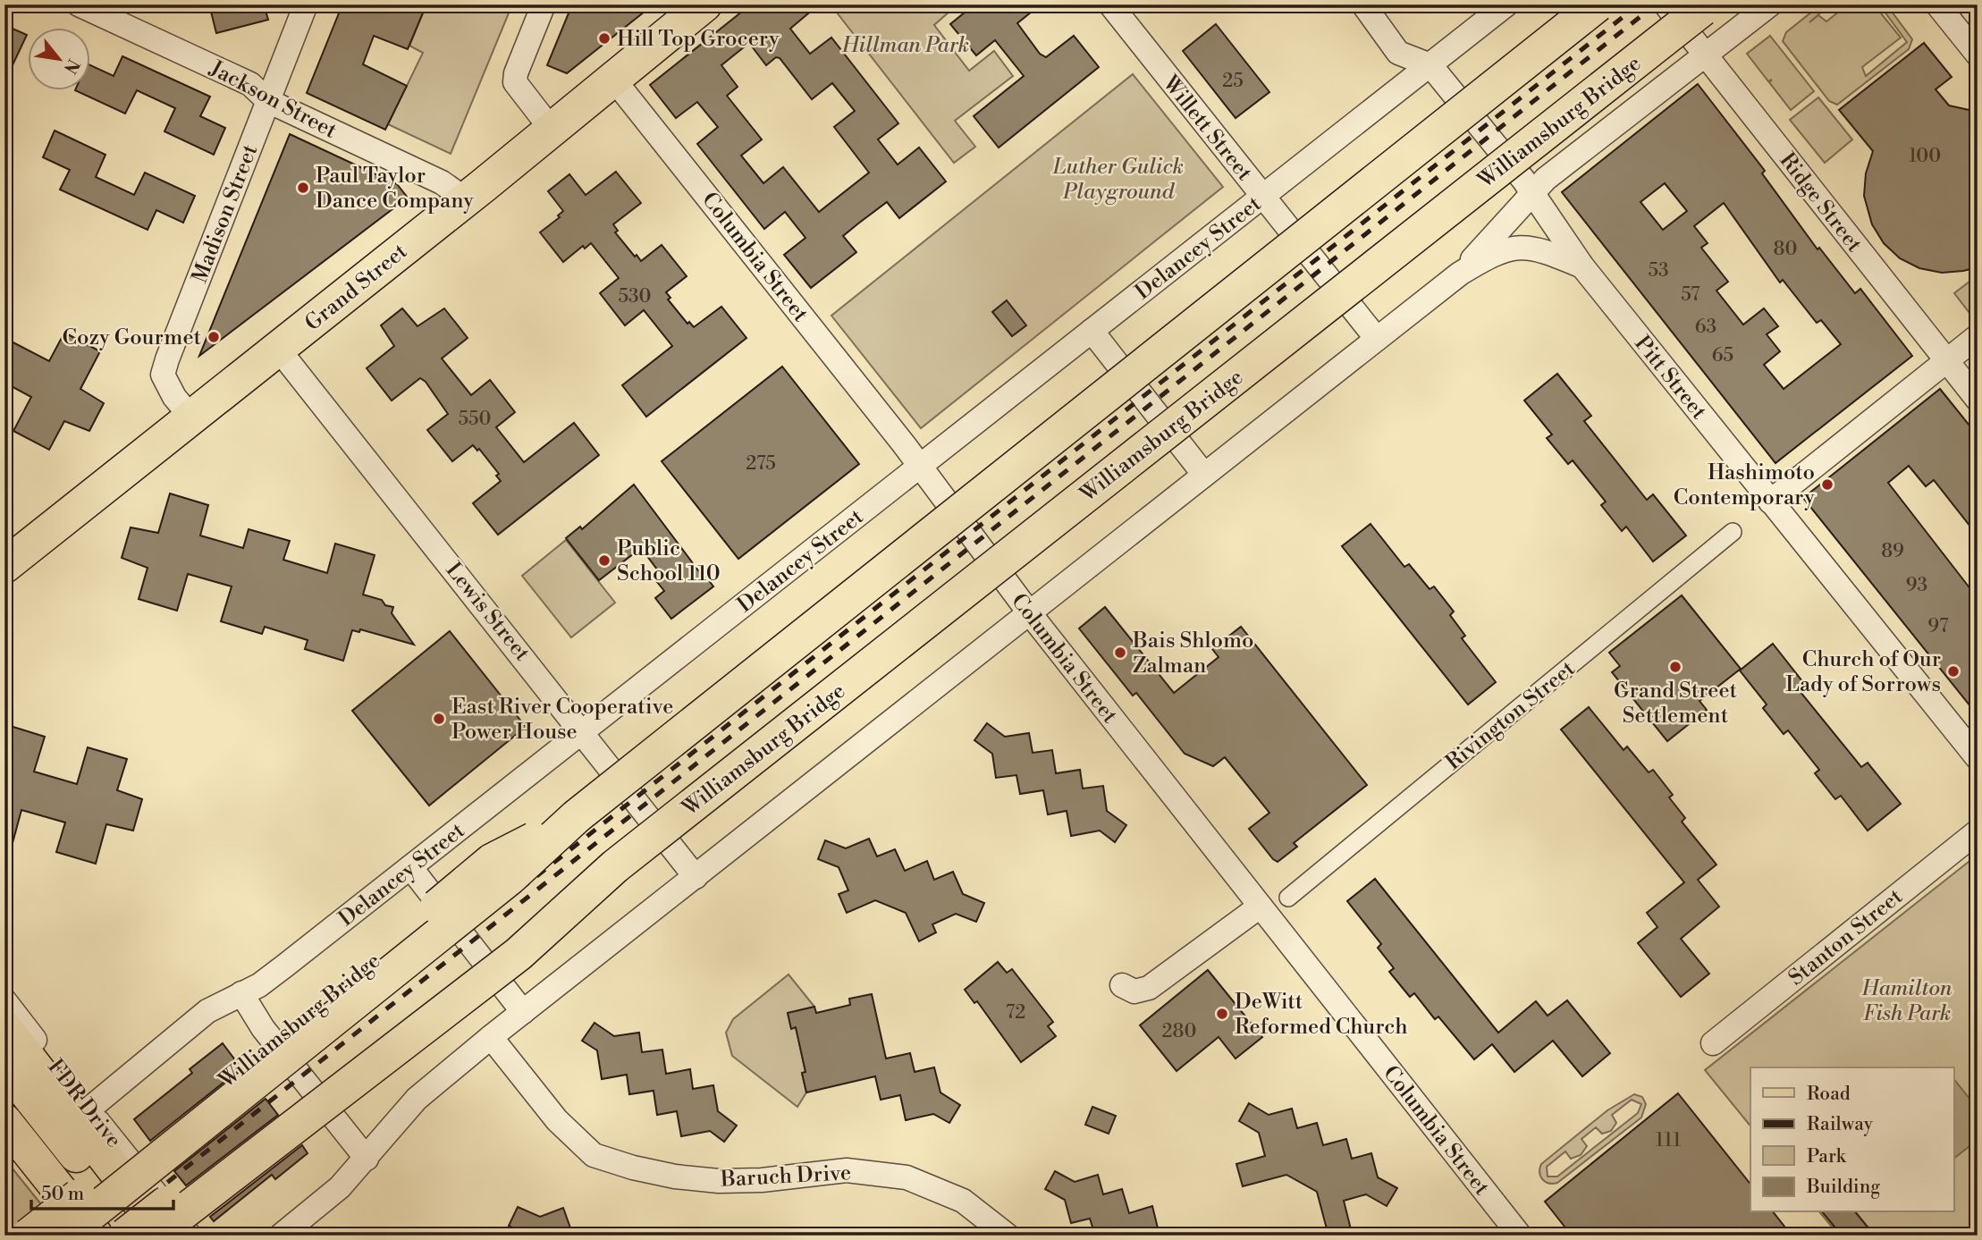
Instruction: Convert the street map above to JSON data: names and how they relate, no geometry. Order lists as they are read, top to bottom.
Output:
{
  "streets": {
    "main road": ["Williamsburg Bridge", "Grand Street", "FDR Drive"],
    "street": [
      "Jackson Street",
      "Willett Street",
      "Ridge Street",
      "Madison Street",
      "Delancey Street",
      "Columbia Street",
      "Pitt Street",
      "Lewis Street",
      "Rivington Street",
      "Stanton Street",
      "Baruch Drive"
    ]
  },
  "crossings": [
    ["Jackson Street", "Madison Street"],
    ["Jackson Street", "Grand Street"],
    ["Willett Street", "Delancey Street"],
    ["Madison Street", "Grand Street"],
    ["Delancey Street", "Columbia Street"],
    ["Delancey Street", "Pitt Street"],
    ["Delancey Street", "Lewis Street"],
    ["Delancey Street", "FDR Drive"],
    ["Columbia Street", "Grand Street"],
    ["Grand Street", "Lewis Street"]
  ],
  "parks": ["Hillman Park", "Luther Gulick Playground", "Hamilton Fish Park"],
  "places": [
    "Hill Top Grocery",
    "Paul Taylor Dance Company",
    "Cozy Gourmet",
    "Hashimoto Contemporary",
    "Public School 110",
    "Bais Shlomo Zalman",
    "Grand Street Settlement",
    "Church of Our Lady of Sorrows",
    "East River Cooperative Power House",
    "DeWitt Reformed Church"
  ],
  "house_numbers": [
    "25",
    "100",
    "80",
    "53",
    "57",
    "530",
    "63",
    "65",
    "550",
    "275",
    "89",
    "93",
    "97",
    "72",
    "280",
    "111"
  ],
  "legend": [
    "Road",
    "Railway",
    "Park",
    "Building"
  ],
  "scale_bar": "50 m",
  "north": "bottom right"
}
